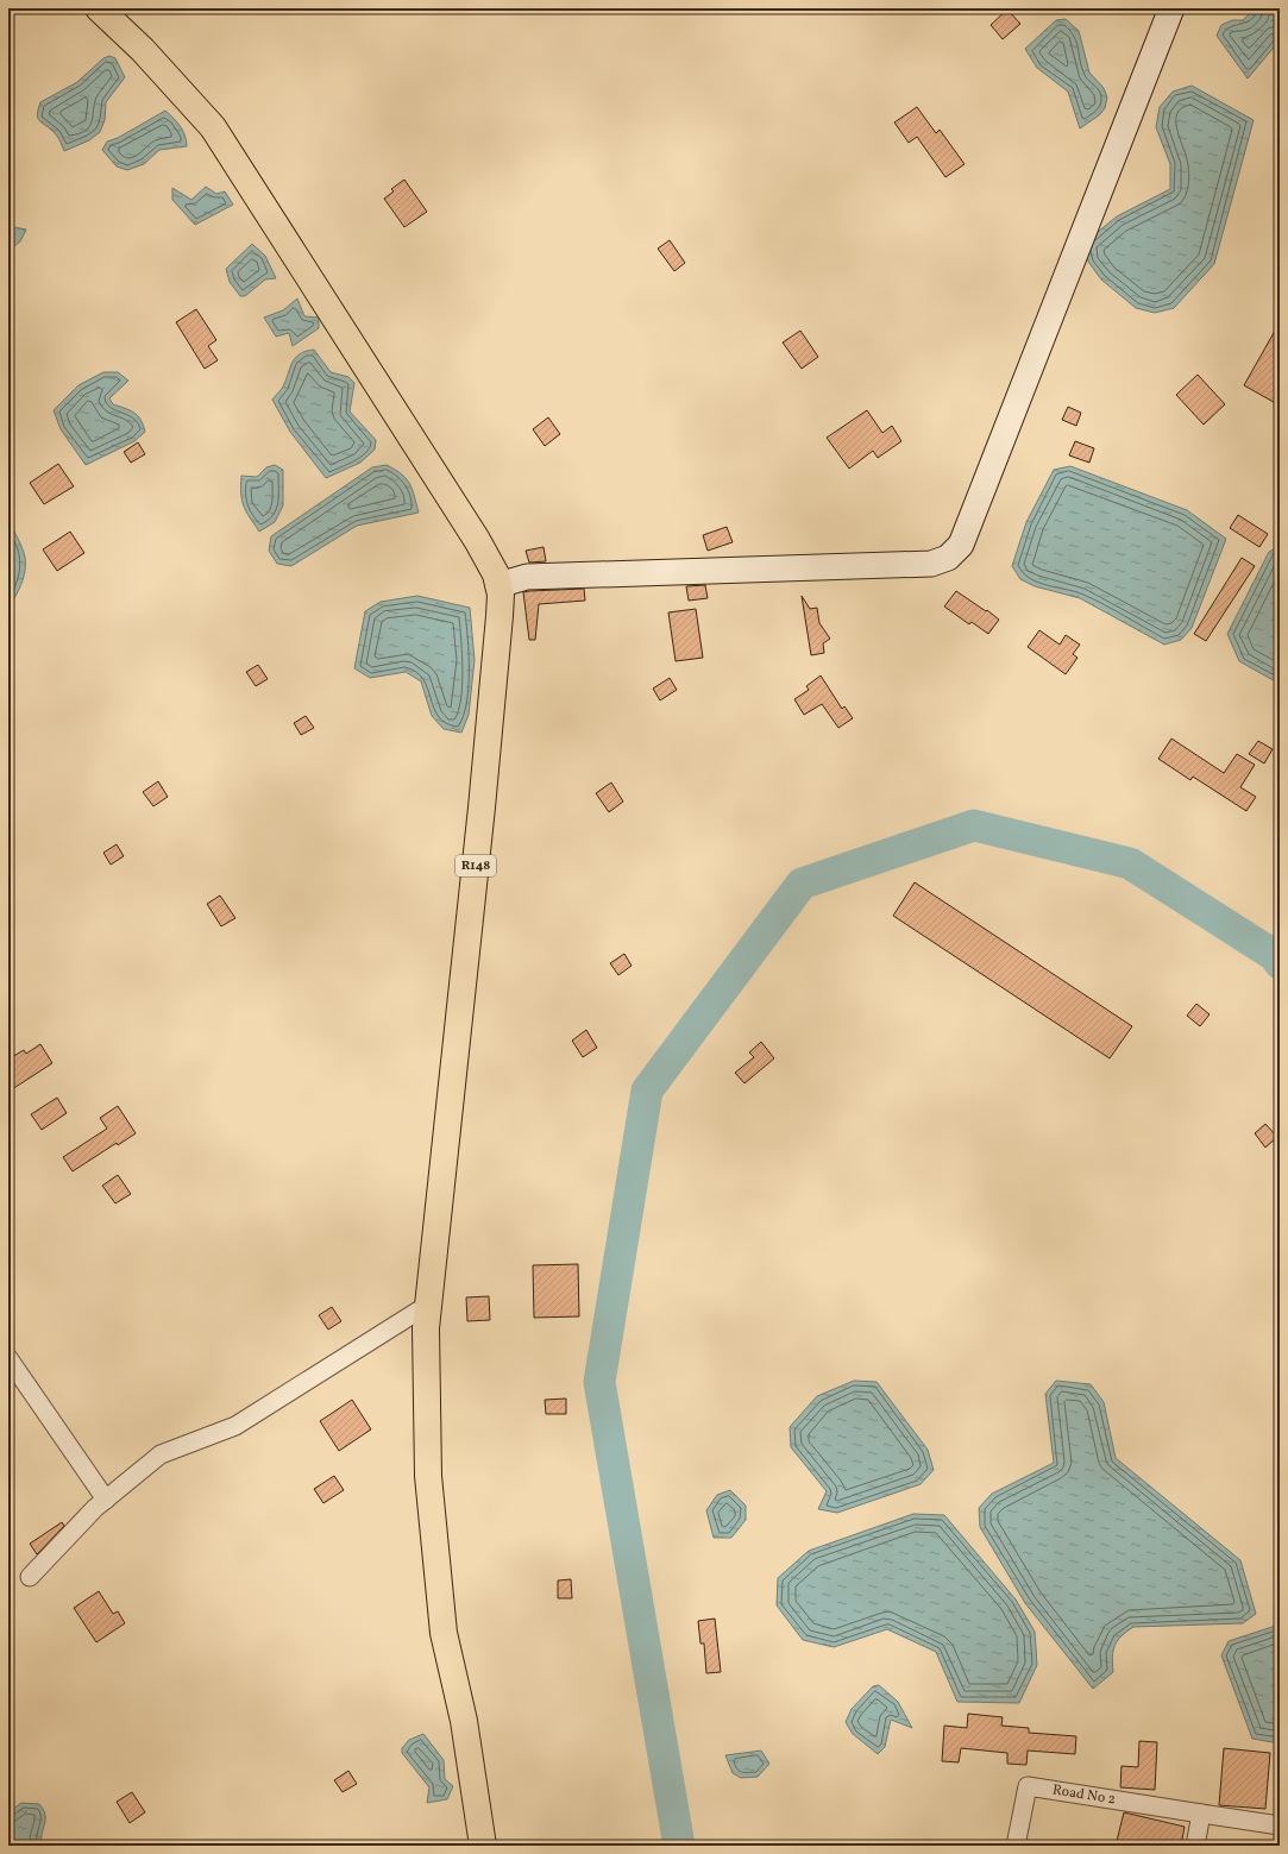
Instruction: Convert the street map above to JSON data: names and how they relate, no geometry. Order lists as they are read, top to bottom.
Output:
{
  "streets": {
    "main road": ["R148"],
    "street": ["Road No 2"]
  }
}
